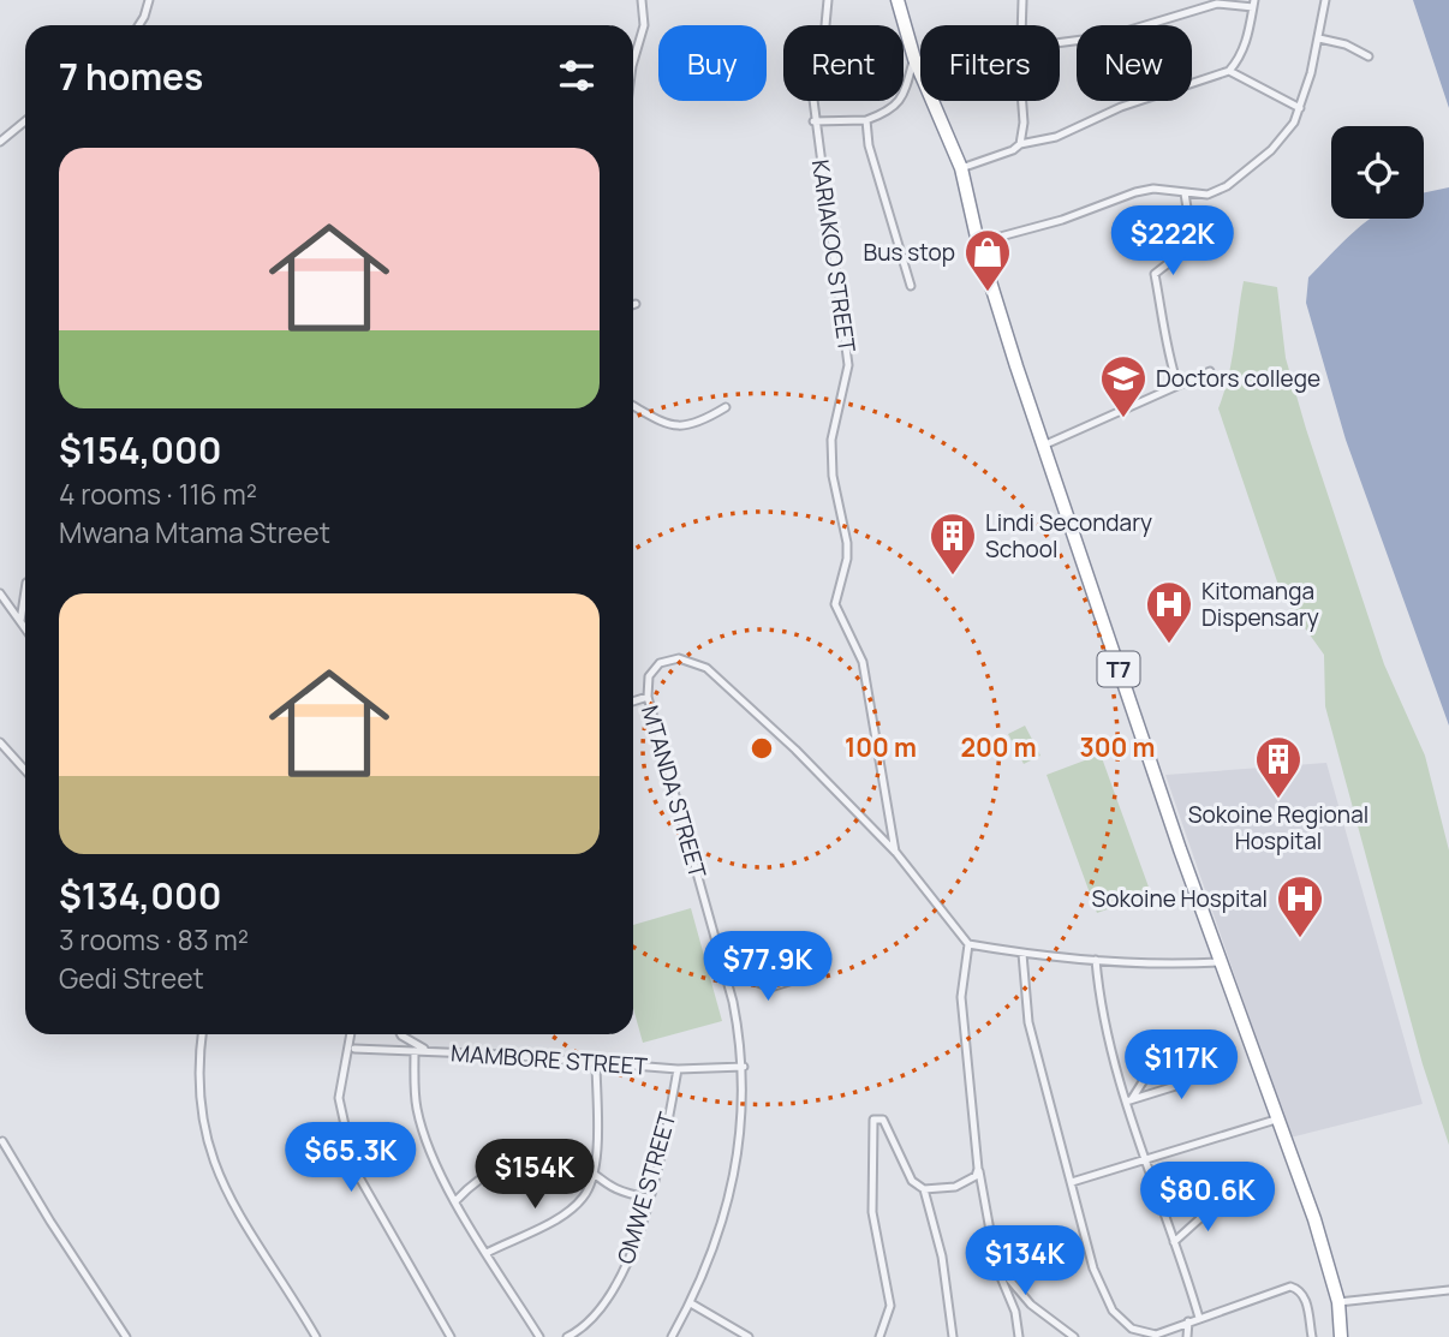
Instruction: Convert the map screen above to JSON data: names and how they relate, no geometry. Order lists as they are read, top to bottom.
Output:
{
  "streets": {
    "highway": ["T7"],
    "street": [
      "KARIAKOO STREET",
      "MTANDA STREET",
      "MAMBORE STREET",
      "OMWE STREET"
    ]
  },
  "crossings": [
    ["KARIAKOO STREET", "MTANDA STREET"],
    ["MTANDA STREET", "MAMBORE STREET"],
    ["MAMBORE STREET", "OMWE STREET"]
  ],
  "places": {
    "shop": ["Bus stop"],
    "school or university": ["Doctors college"],
    "building": ["Lindi Secondary School", "Sokoine Regional Hospital"],
    "hospital": ["Kitomanga Dispensary", "Sokoine Hospital"]
  },
  "page": {
    "chip": [
      "Buy",
      "Rent",
      "Filters",
      "New"
    ],
    "heading": "7 homes",
    "list": [
      {
        "name": "$154,000",
        "note": "4 rooms · 116 m² · Mwana Mtama Street"
      },
      {
        "name": "$134,000",
        "note": "3 rooms · 83 m² · Gedi Street"
      }
    ],
    "price": [
      "$222K",
      "$77.9K",
      "$117K",
      "$65.3K",
      "$154K",
      "$80.6K",
      "$134K"
    ]
  },
  "rings": ["100 m", "200 m", "300 m"]
}
